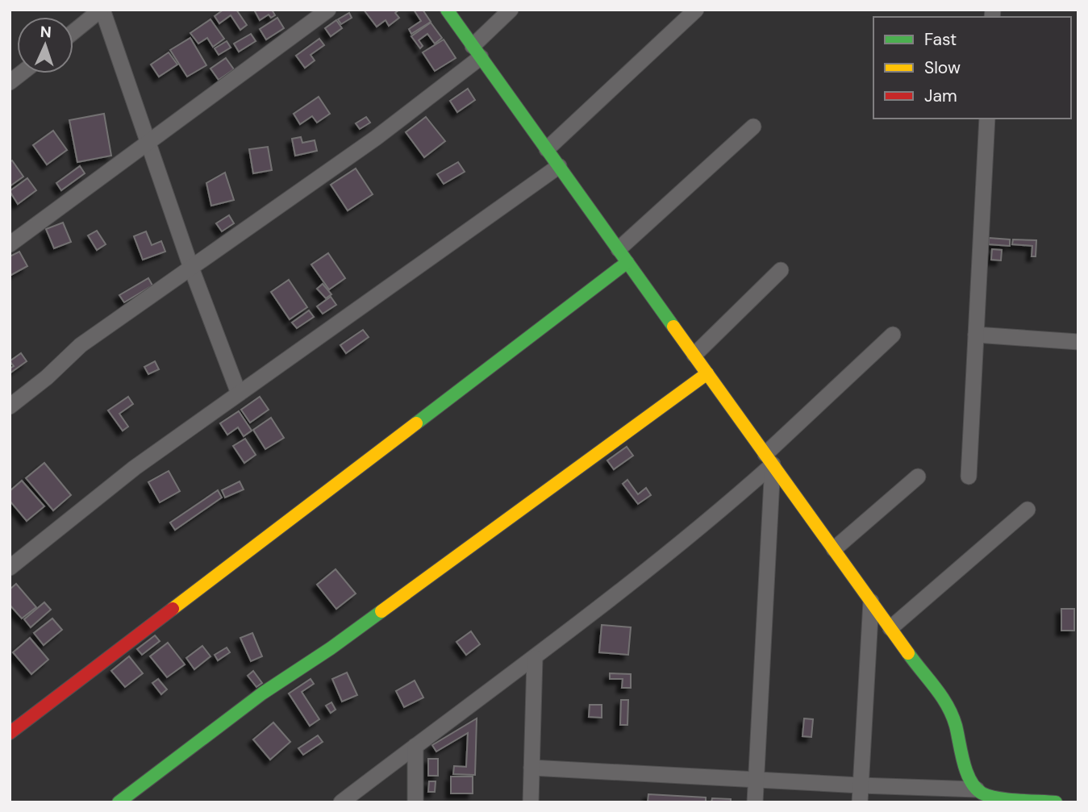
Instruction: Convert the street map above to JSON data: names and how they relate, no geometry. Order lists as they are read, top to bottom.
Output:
{
  "legend": ["Fast", "Slow", "Jam"],
  "north": "top"
}
